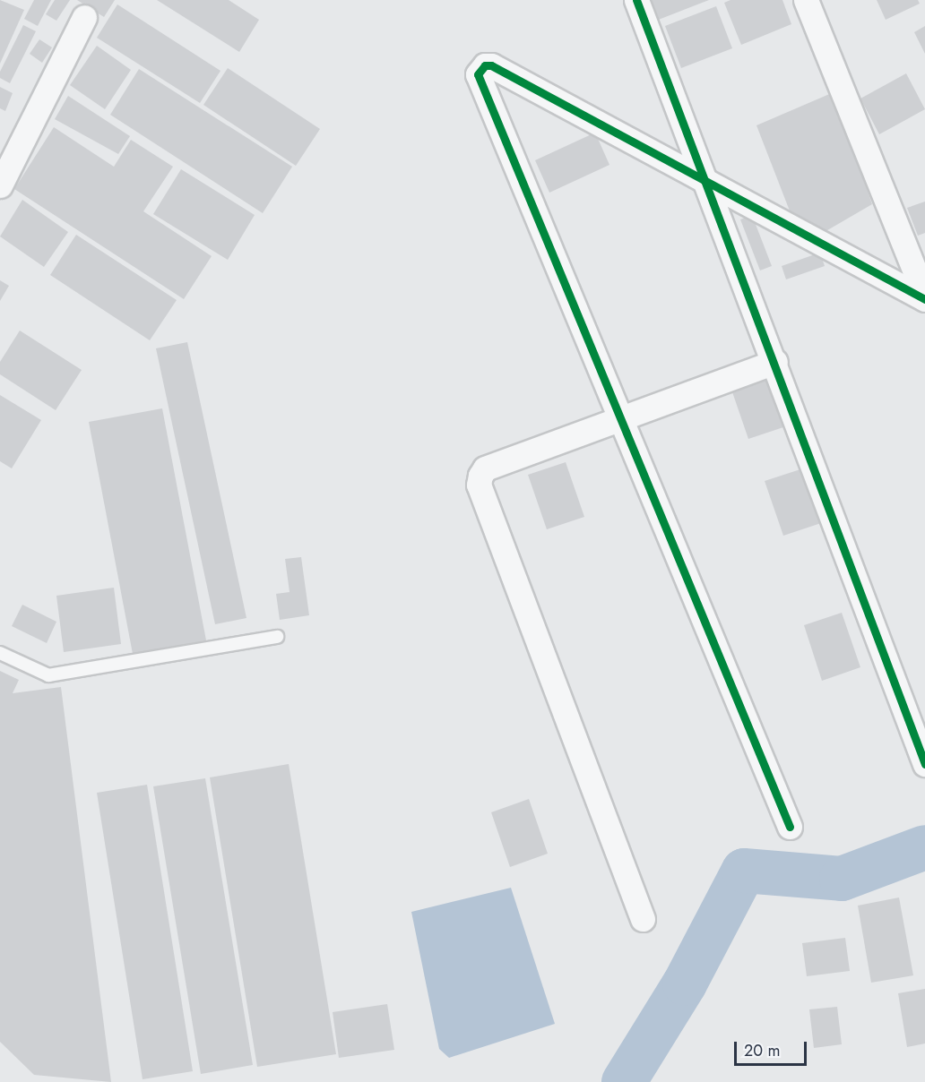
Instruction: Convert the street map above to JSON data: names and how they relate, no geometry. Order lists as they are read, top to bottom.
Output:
{
  "scale_bar": "20 m"
}
